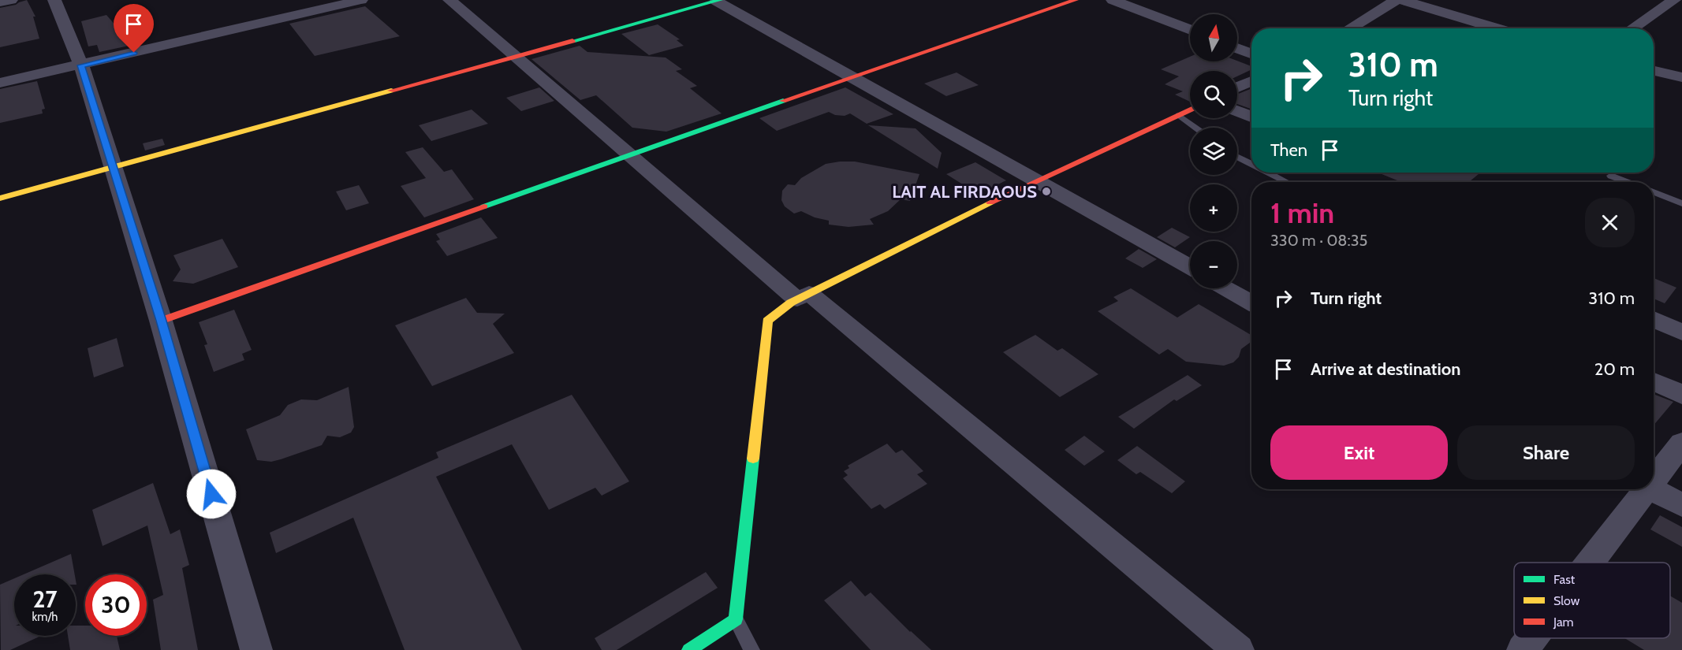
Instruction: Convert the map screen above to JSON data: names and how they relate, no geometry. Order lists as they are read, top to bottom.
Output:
{
  "places": ["LAIT AL FIRDAOUS"],
  "legend": ["Fast", "Slow", "Jam"],
  "north": "top",
  "page": {
    "map_buttons": ["+", "−"],
    "turn": ["310 m", "Turn right"],
    "then": "Then",
    "heading": ["1 min", "330 m · 08:35"],
    "list": [
      {
        "name": "Turn right",
        "value": "310 m"
      },
      {
        "name": "Arrive at destination",
        "value": "20 m"
      }
    ],
    "buttons": ["Exit", "Share"],
    "speed": "27 km/h",
    "limit": "30"
  }
}
